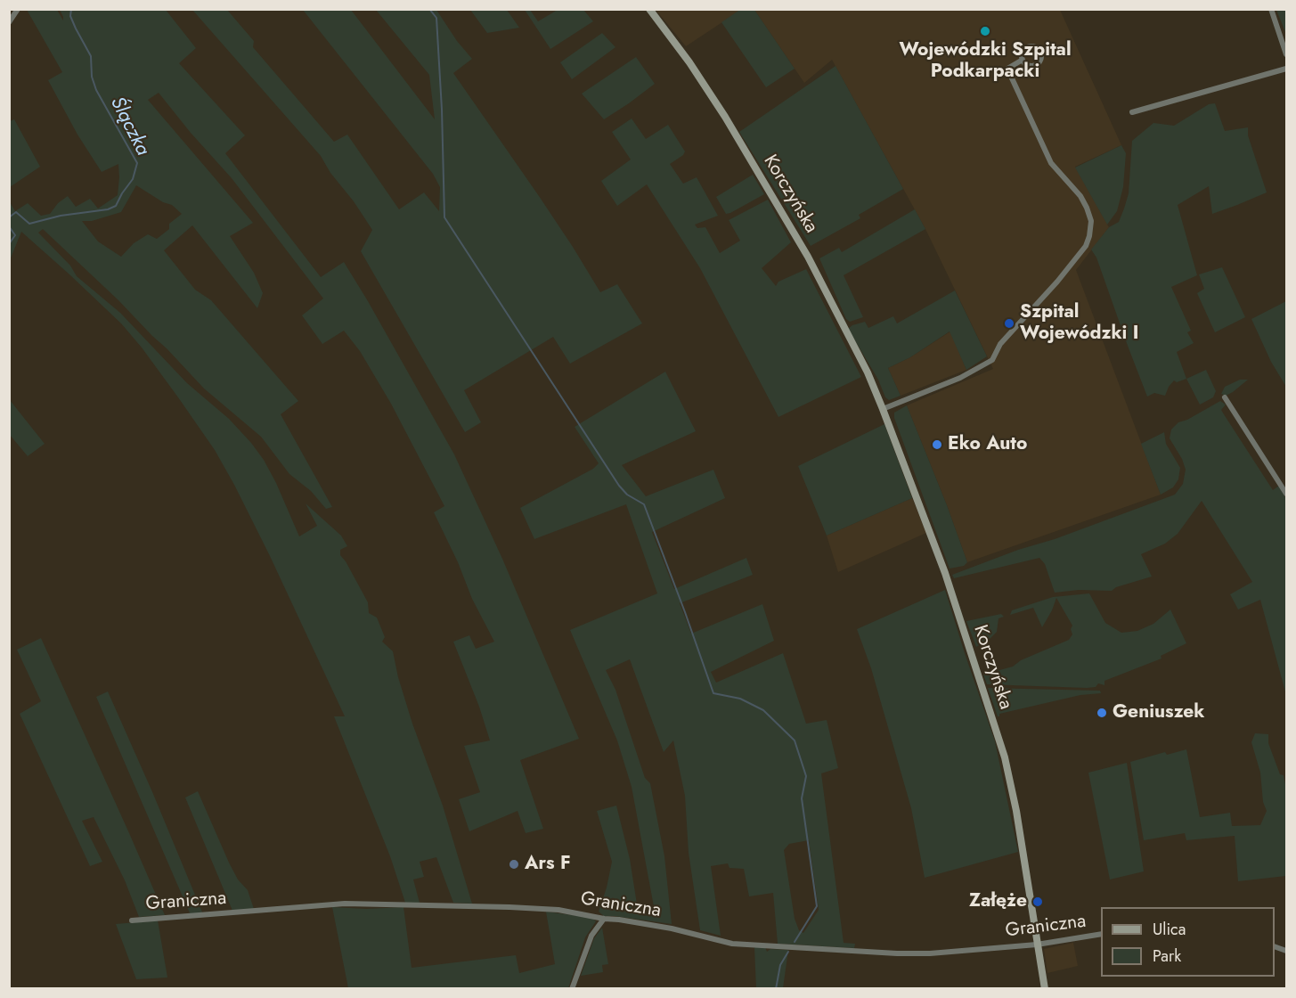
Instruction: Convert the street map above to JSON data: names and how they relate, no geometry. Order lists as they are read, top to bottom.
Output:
{
  "streets": {
    "main road": ["Korczyńska"],
    "street": ["Graniczna"]
  },
  "crossings": [
    ["Korczyńska", "Graniczna"]
  ],
  "water": ["Ślączka"],
  "places": [
    "Wojewódzki Szpital Podkarpacki",
    "Szpital Wojewódzki I",
    "Eko Auto",
    "Geniuszek",
    "Ars F",
    "Załęże"
  ],
  "legend": ["Ulica", "Park"]
}
